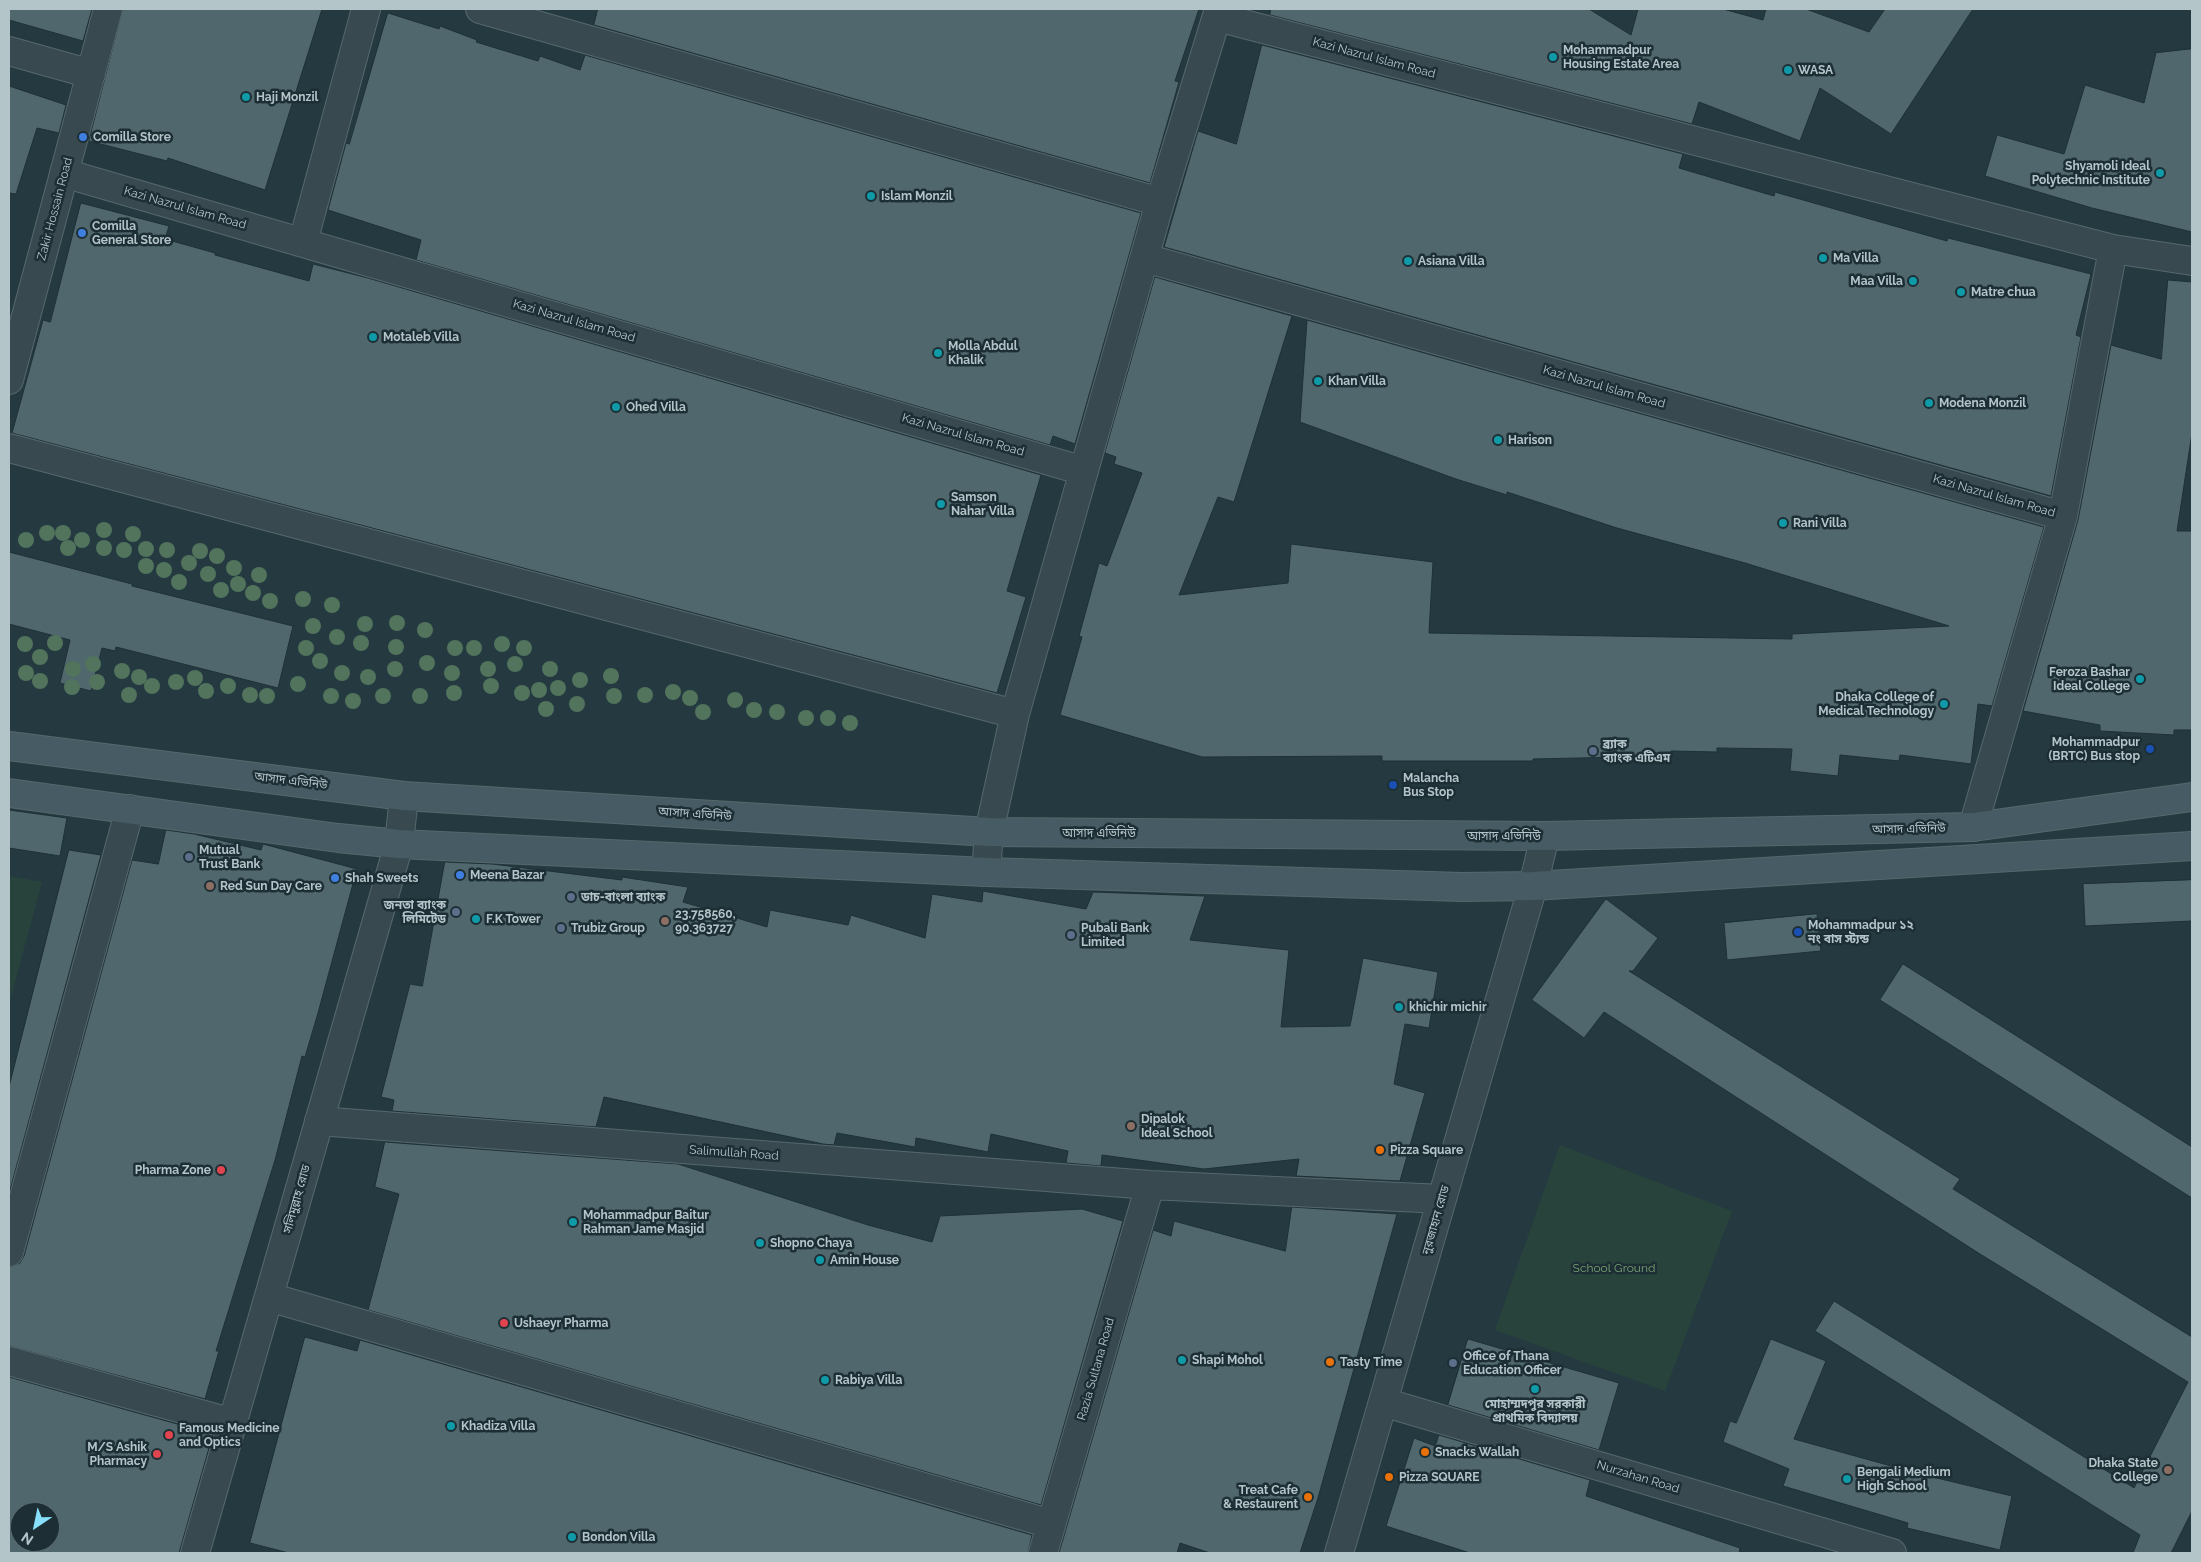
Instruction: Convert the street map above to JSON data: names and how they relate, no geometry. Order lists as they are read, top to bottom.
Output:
{
  "streets": {
    "main road": ["আসাদ এভিনিউ"],
    "street": [
      "Kazi Nazrul Islam Road",
      "Zakir Hossain Road",
      "Salimullah Road",
      "সলিমুল্লাহ রোড",
      "নুরজাহান রোড",
      "Razia Sultana Road",
      "Nurzahan Road"
    ]
  },
  "crossings": [
    ["Kazi Nazrul Islam Road", "Zakir Hossain Road"],
    ["Kazi Nazrul Islam Road", "আসাদ এভিনিউ"],
    ["আসাদ এভিনিউ", "সলিমুল্লাহ রোড"],
    ["আসাদ এভিনিউ", "নুরজাহান রোড"],
    ["Salimullah Road", "সলিমুল্লাহ রোড"],
    ["Salimullah Road", "নুরজাহান রোড"],
    ["Salimullah Road", "Razia Sultana Road"],
    ["নুরজাহান রোড", "Nurzahan Road"]
  ],
  "parks": ["School Ground"],
  "places": [
    "Mohammadpur Housing Estate Area",
    "WASA",
    "Haji Monzil",
    "Comilla Store",
    "Shyamoli Ideal Polytechnic Institute",
    "Islam Monzil",
    "Comilla General Store",
    "Ma Villa",
    "Asiana Villa",
    "Maa Villa",
    "Matre chua",
    "Motaleb Villa",
    "Molla Abdul Khalik",
    "Khan Villa",
    "Modena Monzil",
    "Ohed Villa",
    "Harison",
    "Samson Nahar Villa",
    "Rani Villa",
    "Feroza Bashar Ideal College",
    "Dhaka College of Medical Technology",
    "Mohammadpur (BRTC) Bus stop",
    "ব্র্যাক ব্যাংক এটিএম",
    "Malancha Bus Stop",
    "Mutual Trust Bank",
    "Meena Bazar",
    "Shah Sweets",
    "Red Sun Day Care",
    "ডাচ-বাংলা ব্যাংক",
    "জনতা ব্যাংক লিমিটেড",
    "F.K Tower",
    "23.758560, 90.363727",
    "Trubiz Group",
    "Mohammadpur ১২ নং বাস স্ট্যন্ড",
    "Pubali Bank Limited",
    "khichir michir",
    "Dipalok Ideal School",
    "Pizza Square",
    "Pharma Zone",
    "Mohammadpur Baitur Rahman Jame Masjid",
    "Shopno Chaya",
    "Amin House",
    "Ushaeyr Pharma",
    "Shapi Mohol",
    "Tasty Time",
    "Office of Thana Education Officer",
    "Rabiya Villa",
    "মোহাম্মদপুর সরকারী প্রাথমিক বিদ্যালয়",
    "Khadiza Villa",
    "Famous Medicine and Optics",
    "Snacks Wallah",
    "M/S Ashik Pharmacy",
    "Dhaka State College",
    "Pizza SQUARE",
    "Bengali Medium High School",
    "Treat Cafe & Restaurent",
    "Bondon Villa"
  ],
  "north": "bottom left"
}
